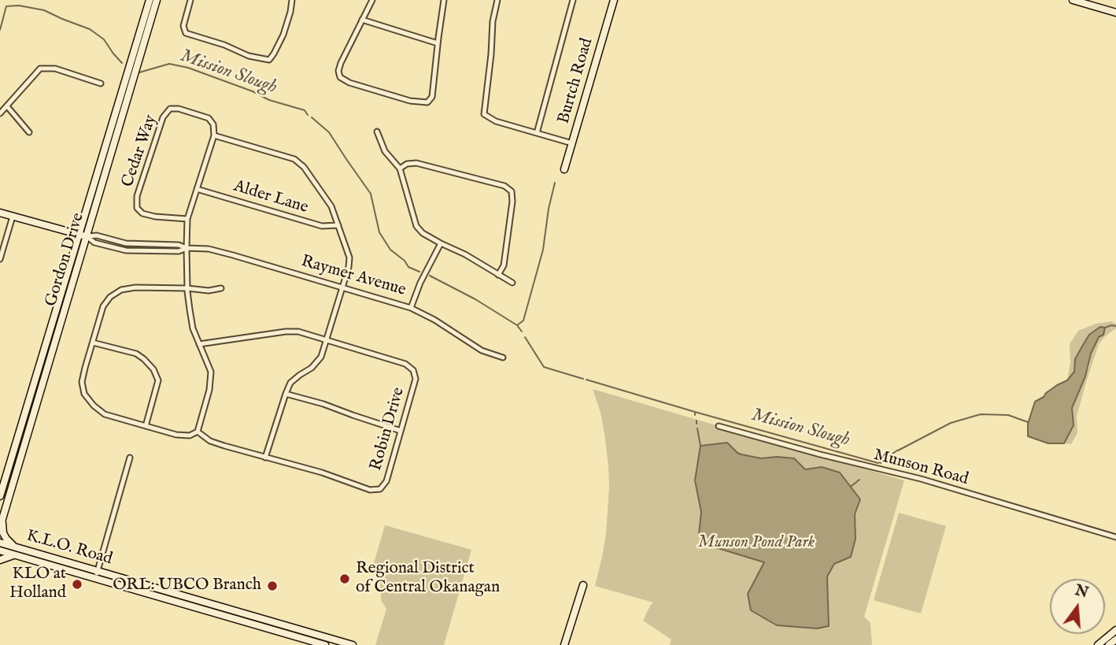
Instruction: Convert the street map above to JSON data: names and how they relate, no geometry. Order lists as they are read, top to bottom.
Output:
{
  "streets": {
    "main road": [
      "Burtch Road",
      "Gordon Drive",
      "Raymer Avenue",
      "K.L.O. Road"
    ],
    "street": [
      "Cedar Way",
      "Alder Lane",
      "Robin Drive",
      "Munson Road"
    ]
  },
  "crossings": [
    ["Gordon Drive", "Raymer Avenue"]
  ],
  "water": ["Mission Slough"],
  "parks": ["Munson Pond Park"],
  "places": ["Regional District of Central Okanagan", "KLO at Holland", "ORL: UBCO Branch"],
  "north": "top"
}
